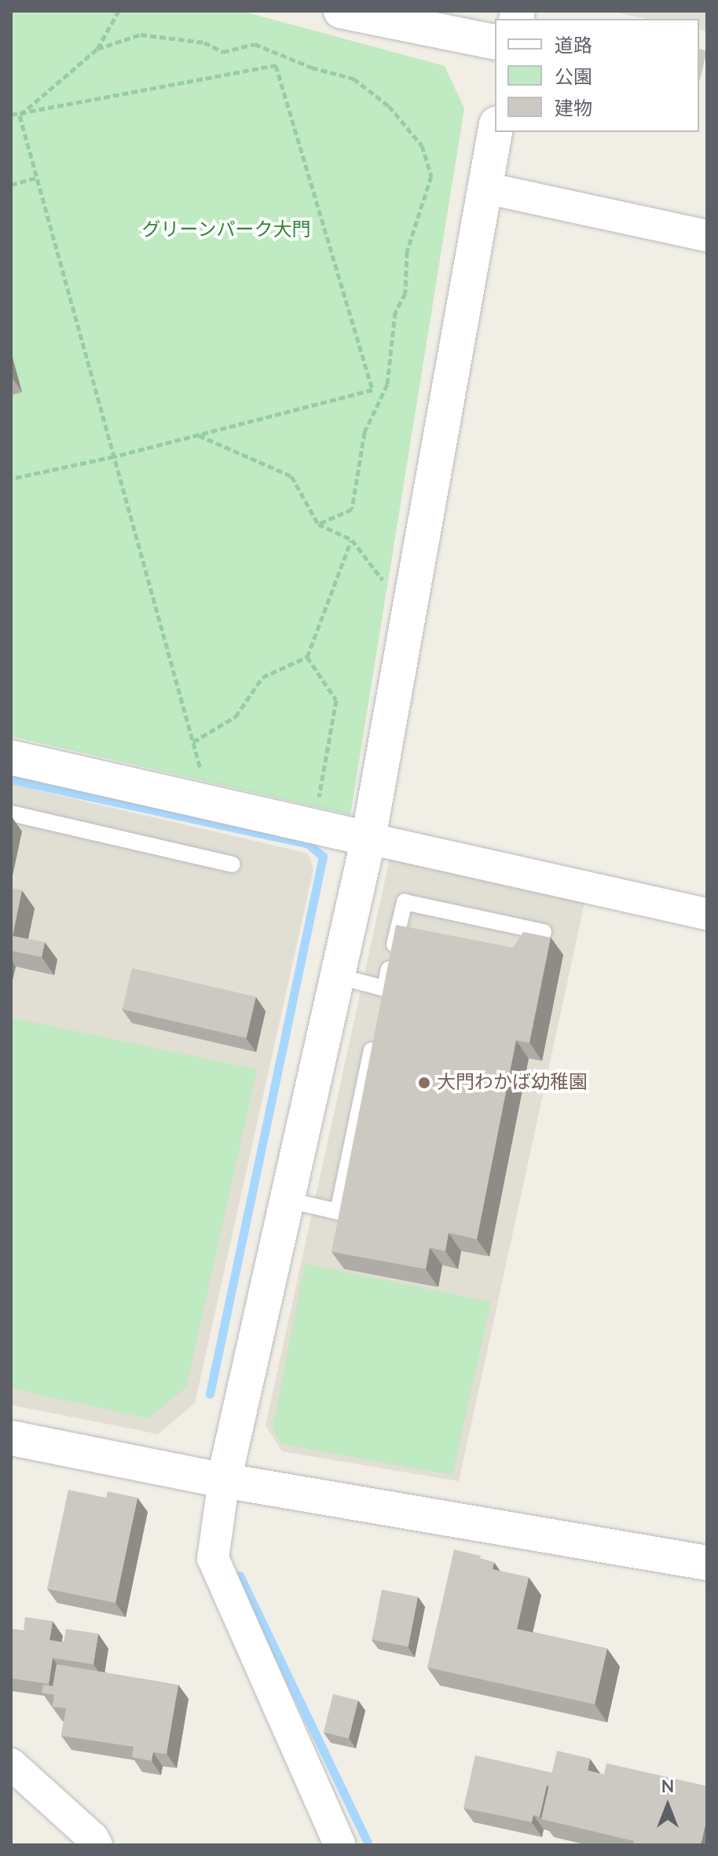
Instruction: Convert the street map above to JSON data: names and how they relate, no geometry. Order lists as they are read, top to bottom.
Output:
{
  "parks": ["グリーンパーク大門"],
  "places": ["大門わかば幼稚園"],
  "legend": ["道路", "公園", "建物"],
  "north": "top"
}
